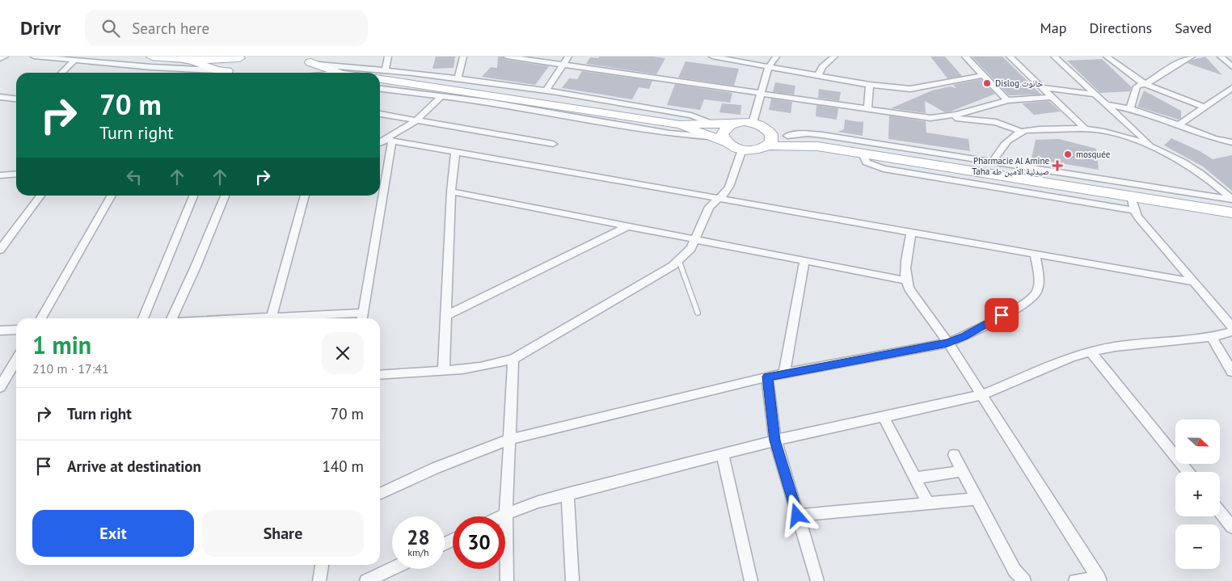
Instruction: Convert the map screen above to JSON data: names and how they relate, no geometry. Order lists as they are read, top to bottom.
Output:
{
  "places": {
    "other": ["Dislog حانوت", "mosquée"],
    "health": ["Pharmacie Al Amine Taha صيدلية الأمين طه"]
  },
  "north": "right",
  "page": {
    "header": "Drivr",
    "search": "Search here",
    "nav": ["Map", "Directions", "Saved"],
    "turn": ["70 m", "Turn right"],
    "heading": ["1 min", "210 m · 17:41"],
    "list": [
      {
        "name": "Turn right",
        "value": "70 m"
      },
      {
        "name": "Arrive at destination",
        "value": "140 m"
      }
    ],
    "map_buttons": ["+", "−"],
    "buttons": ["Exit", "Share"],
    "speed": "28 km/h",
    "limit": "30"
  }
}
